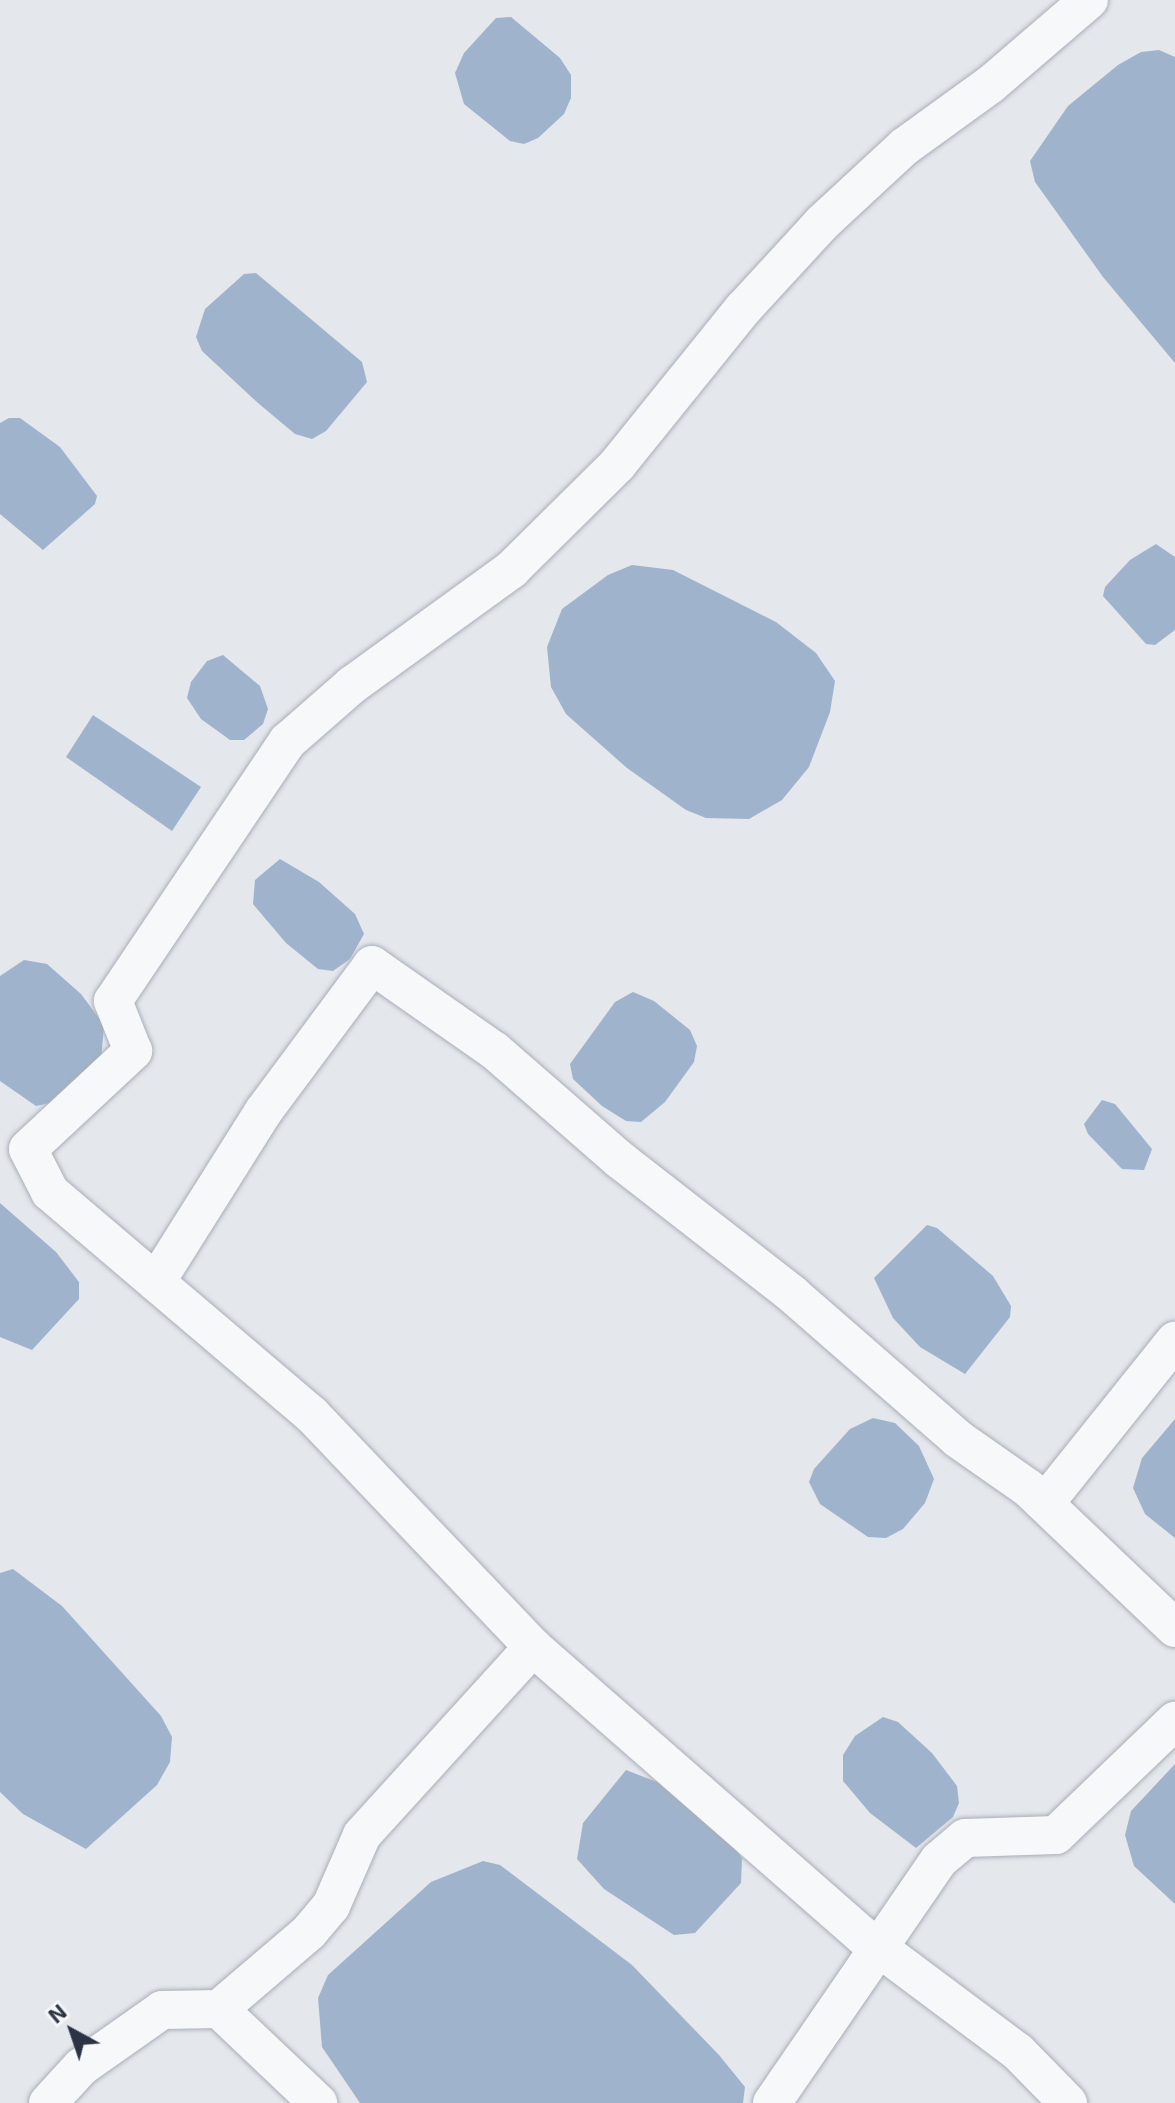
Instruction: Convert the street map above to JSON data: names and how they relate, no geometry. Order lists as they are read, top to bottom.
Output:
{
  "north": "top left"
}
